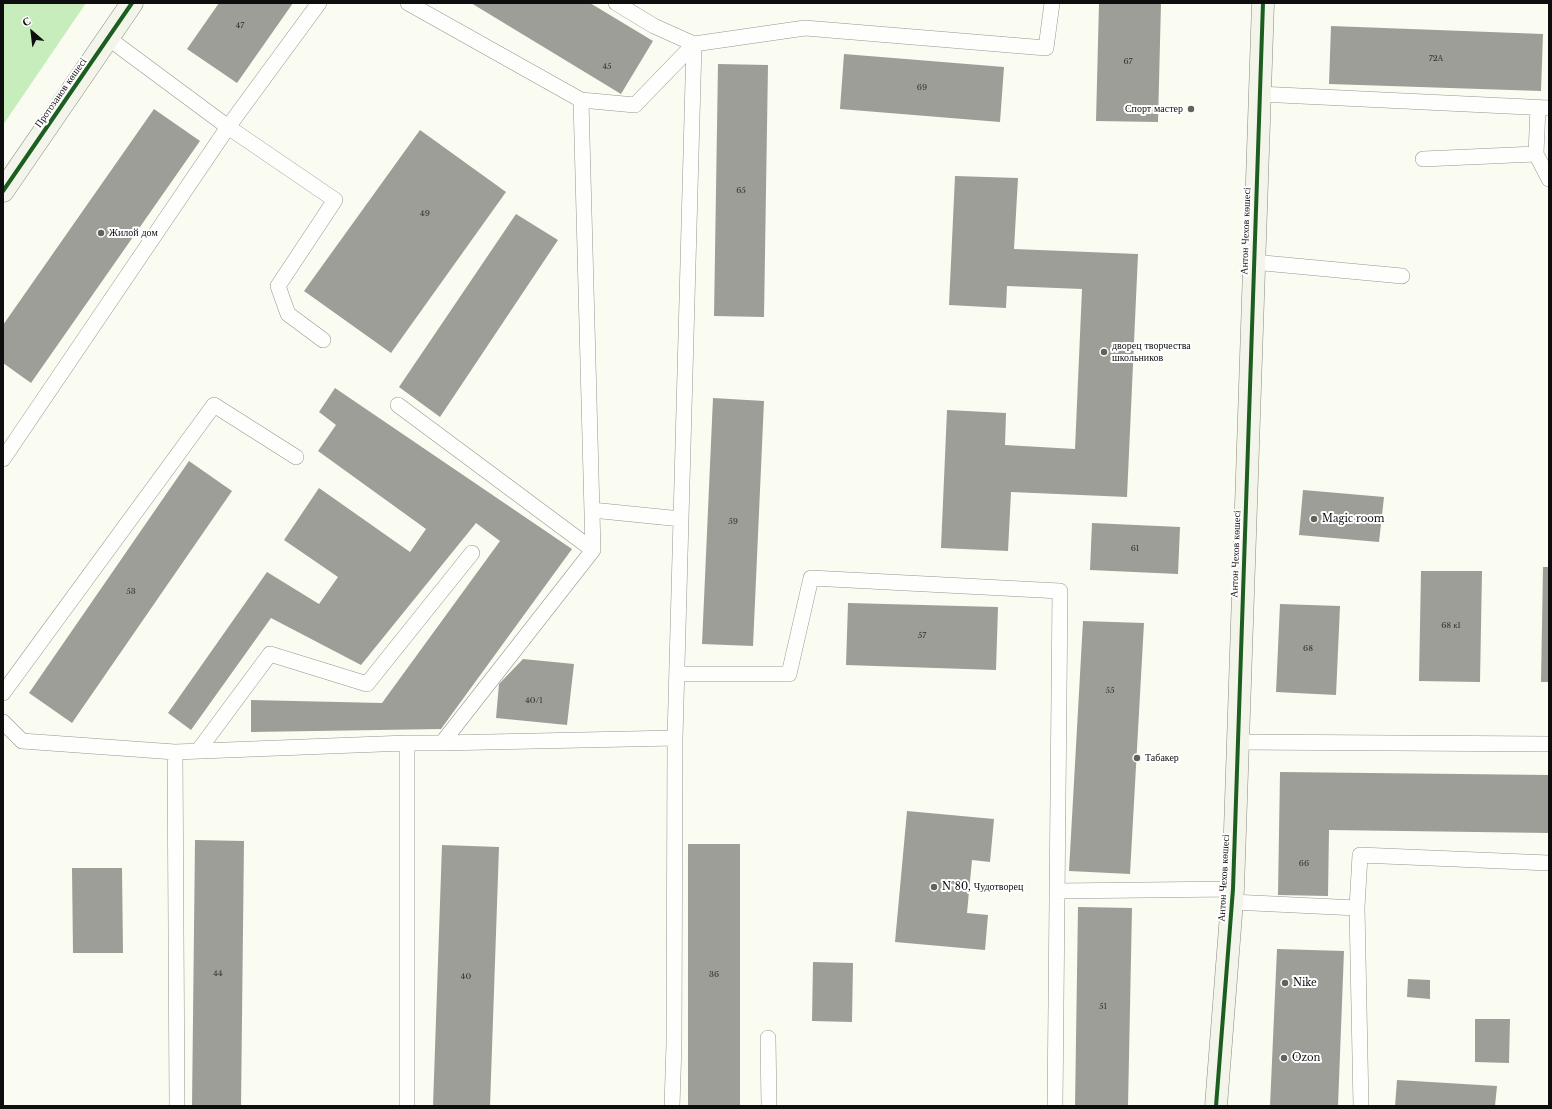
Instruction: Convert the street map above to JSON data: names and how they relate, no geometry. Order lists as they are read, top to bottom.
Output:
{
  "streets": {
    "street": ["Протозанов көшесі", "Антон Чехов көшесі"]
  },
  "places": [
    "Спорт мастер",
    "Жилой дом",
    "дворец творчества школьников",
    "Magic room",
    "Табакер",
    "№80, Чудотворец",
    "Nike",
    "Ozon"
  ],
  "house_numbers": [
    "47",
    "72А",
    "67",
    "45",
    "69",
    "65",
    "49",
    "59",
    "61",
    "53",
    "68 к1",
    "57",
    "68",
    "55",
    "40/1",
    "66",
    "44",
    "36",
    "40",
    "51"
  ],
  "north": "top left"
}
